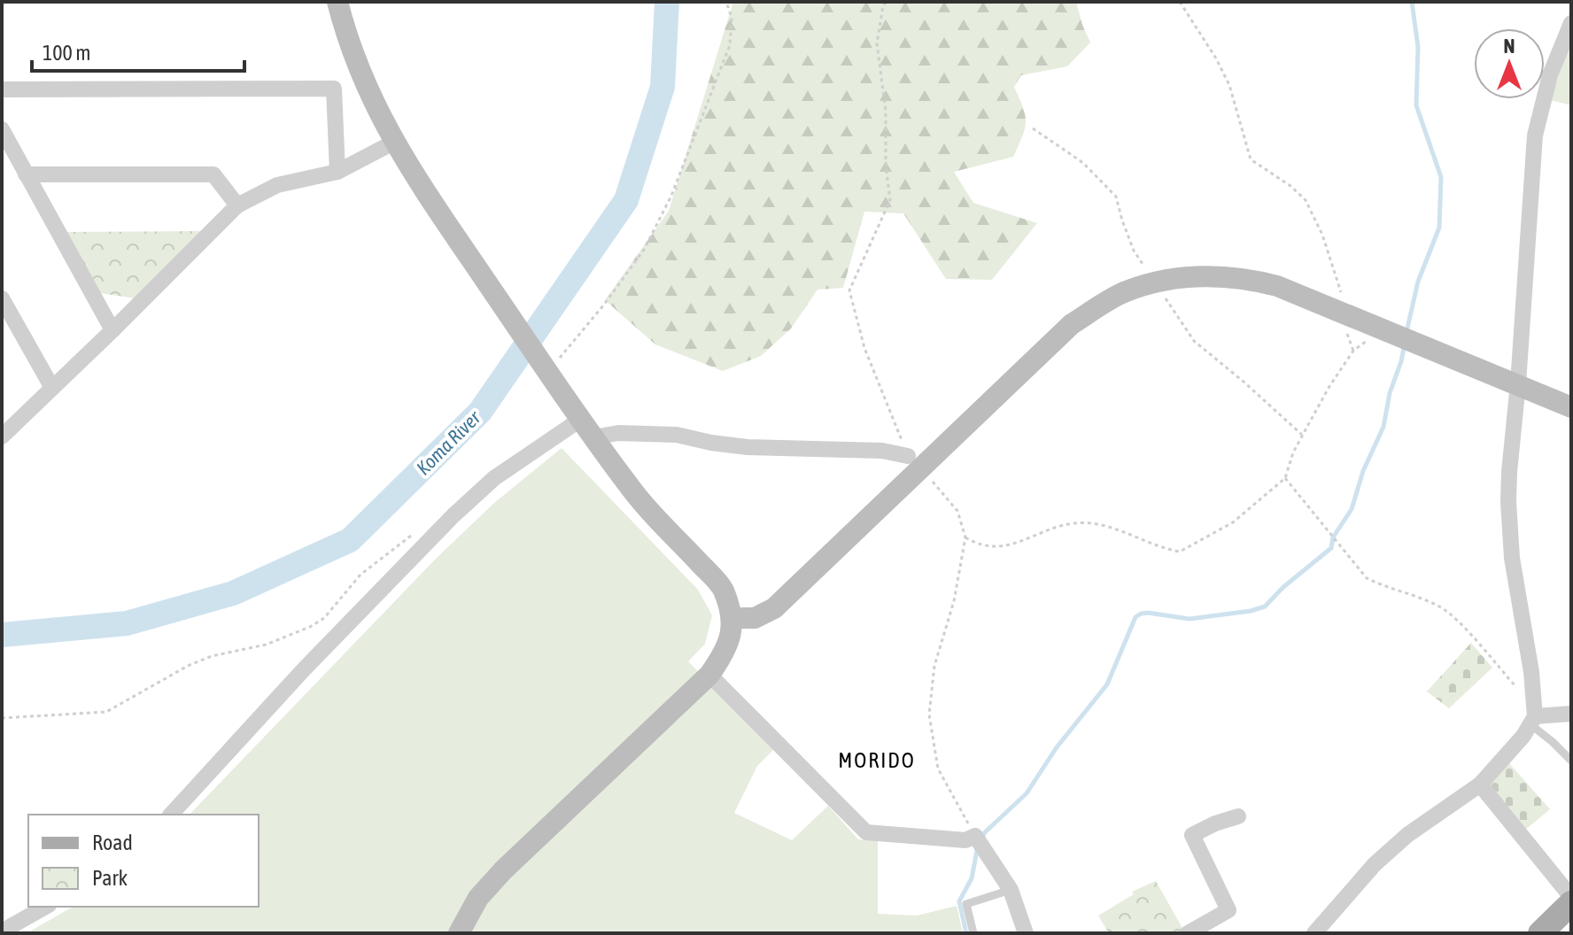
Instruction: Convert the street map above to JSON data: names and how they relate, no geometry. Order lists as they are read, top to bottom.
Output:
{
  "districts": ["MORIDO"],
  "water": ["Koma River"],
  "legend": ["Road", "Park"],
  "scale_bar": "100 m",
  "north": "top"
}
